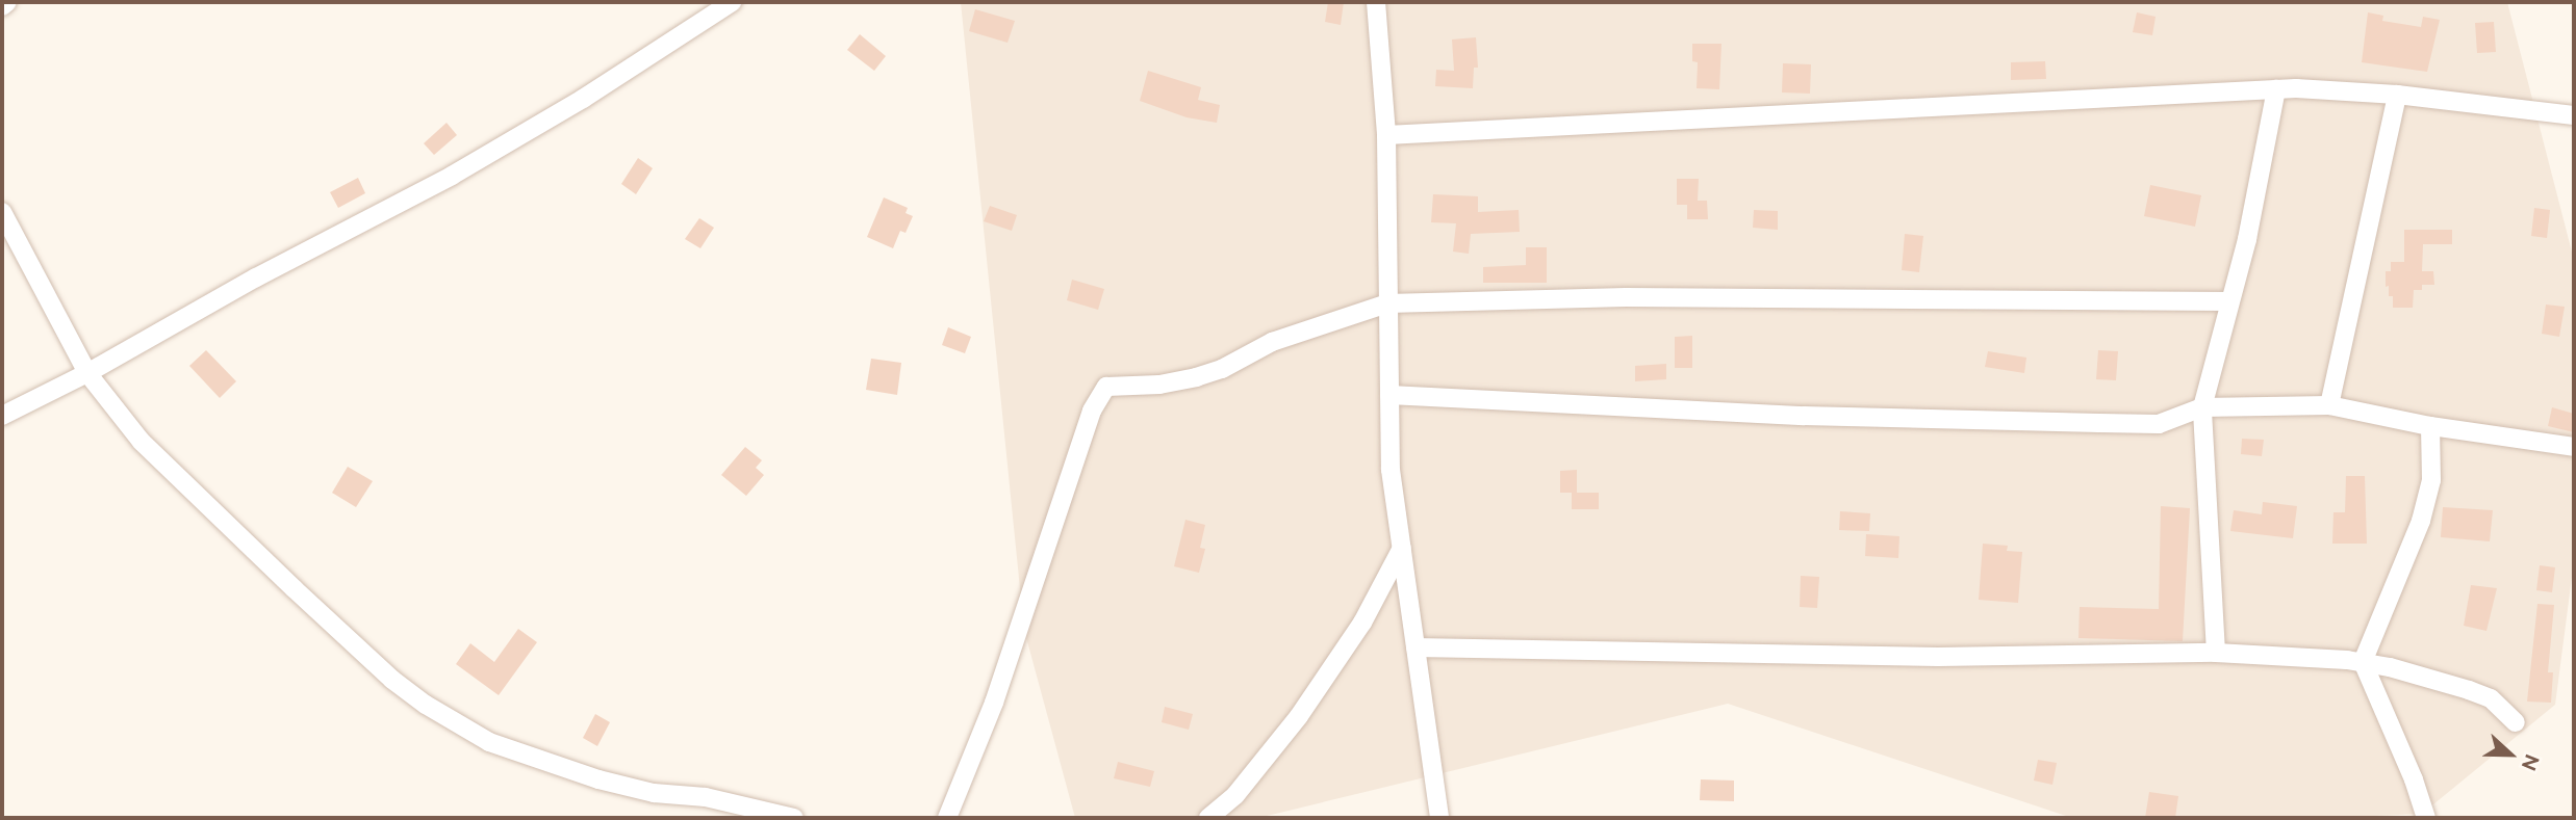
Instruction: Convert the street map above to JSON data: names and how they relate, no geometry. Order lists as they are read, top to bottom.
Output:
{
  "north": "right"
}
